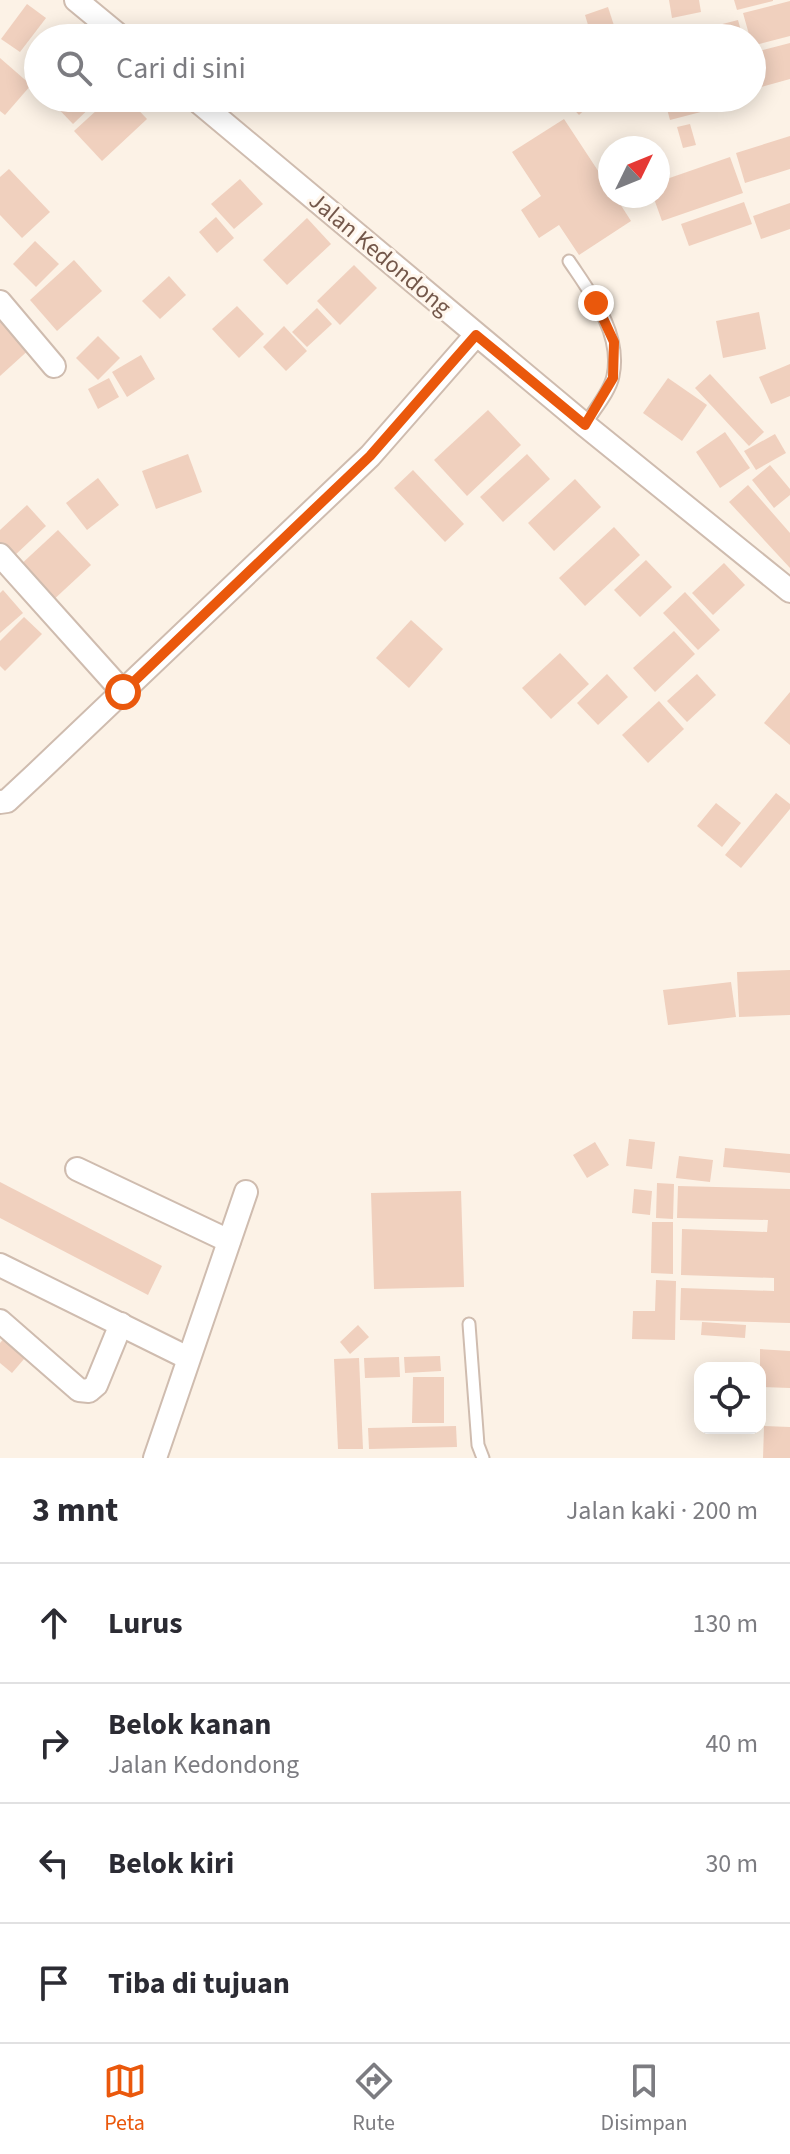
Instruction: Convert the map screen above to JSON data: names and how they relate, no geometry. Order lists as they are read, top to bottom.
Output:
{
  "streets": {
    "street": ["Jalan Kedondong"]
  },
  "north": "top right",
  "page": {
    "search": "Cari di sini",
    "heading": ["3 mnt", "Jalan kaki · 200 m"],
    "list": [
      ["Lurus", "130 m"],
      ["Belok kanan", "Jalan Kedondong", "40 m"],
      ["Belok kiri", "30 m"],
      "Tiba di tujuan"
    ],
    "nav": ["Peta", "Rute", "Disimpan"]
  }
}
